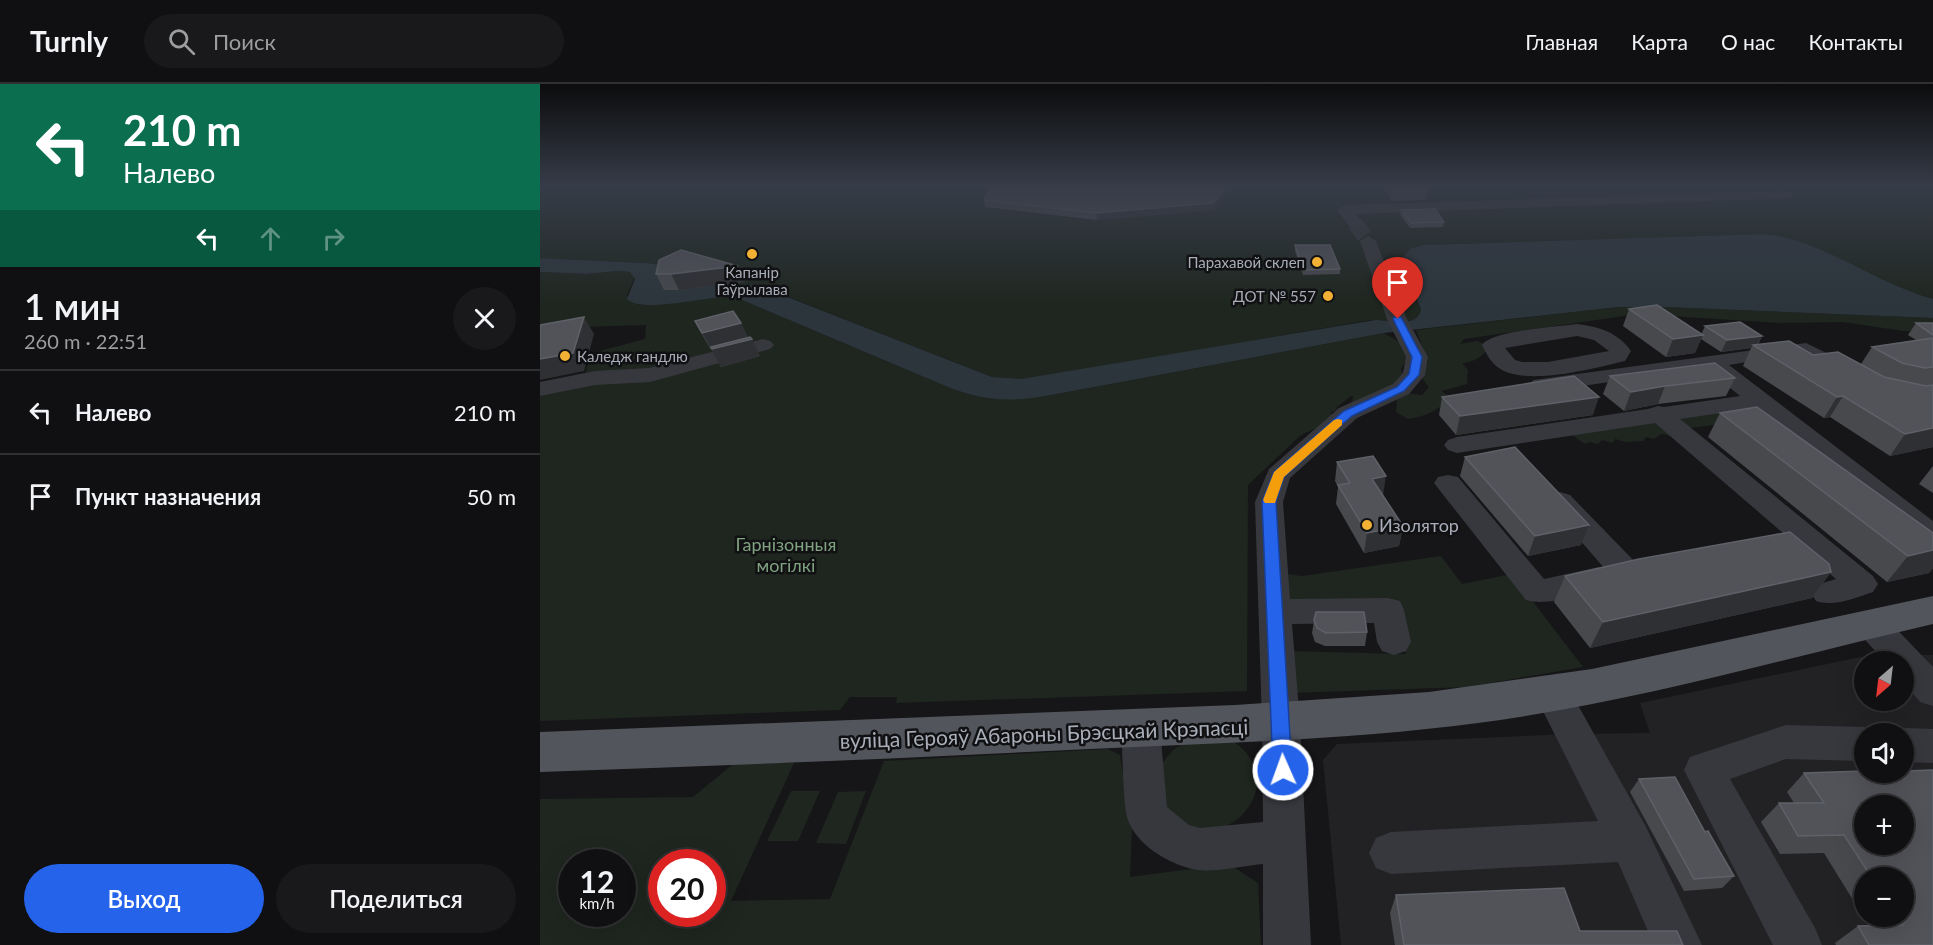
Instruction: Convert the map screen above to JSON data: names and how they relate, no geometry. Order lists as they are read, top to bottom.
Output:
{
  "streets": {
    "main road": ["вуліца Герояў Абароны Брэсцкай Крэпасці"]
  },
  "parks": ["Гарнізонныя могілкі"],
  "places": [
    "Капанір Гаўрылава",
    "Парахавой склеп",
    "ДОТ № 557",
    "Каледж гандлю",
    "Изолятор"
  ],
  "north": "bottom left",
  "page": {
    "header": "Turnly",
    "search": "Поиск",
    "nav": [
      "Главная",
      "Карта",
      "О нас",
      "Контакты"
    ],
    "turn": ["210 m", "Налево"],
    "heading": ["1 мин", "260 m · 22:51"],
    "list": [
      {
        "name": "Налево",
        "value": "210 m"
      },
      {
        "name": "Пункт назначения",
        "value": "50 m"
      }
    ],
    "map_buttons": ["+", "−"],
    "speed": "12 km/h",
    "limit": "20",
    "buttons": ["Выход", "Поделиться"]
  }
}
